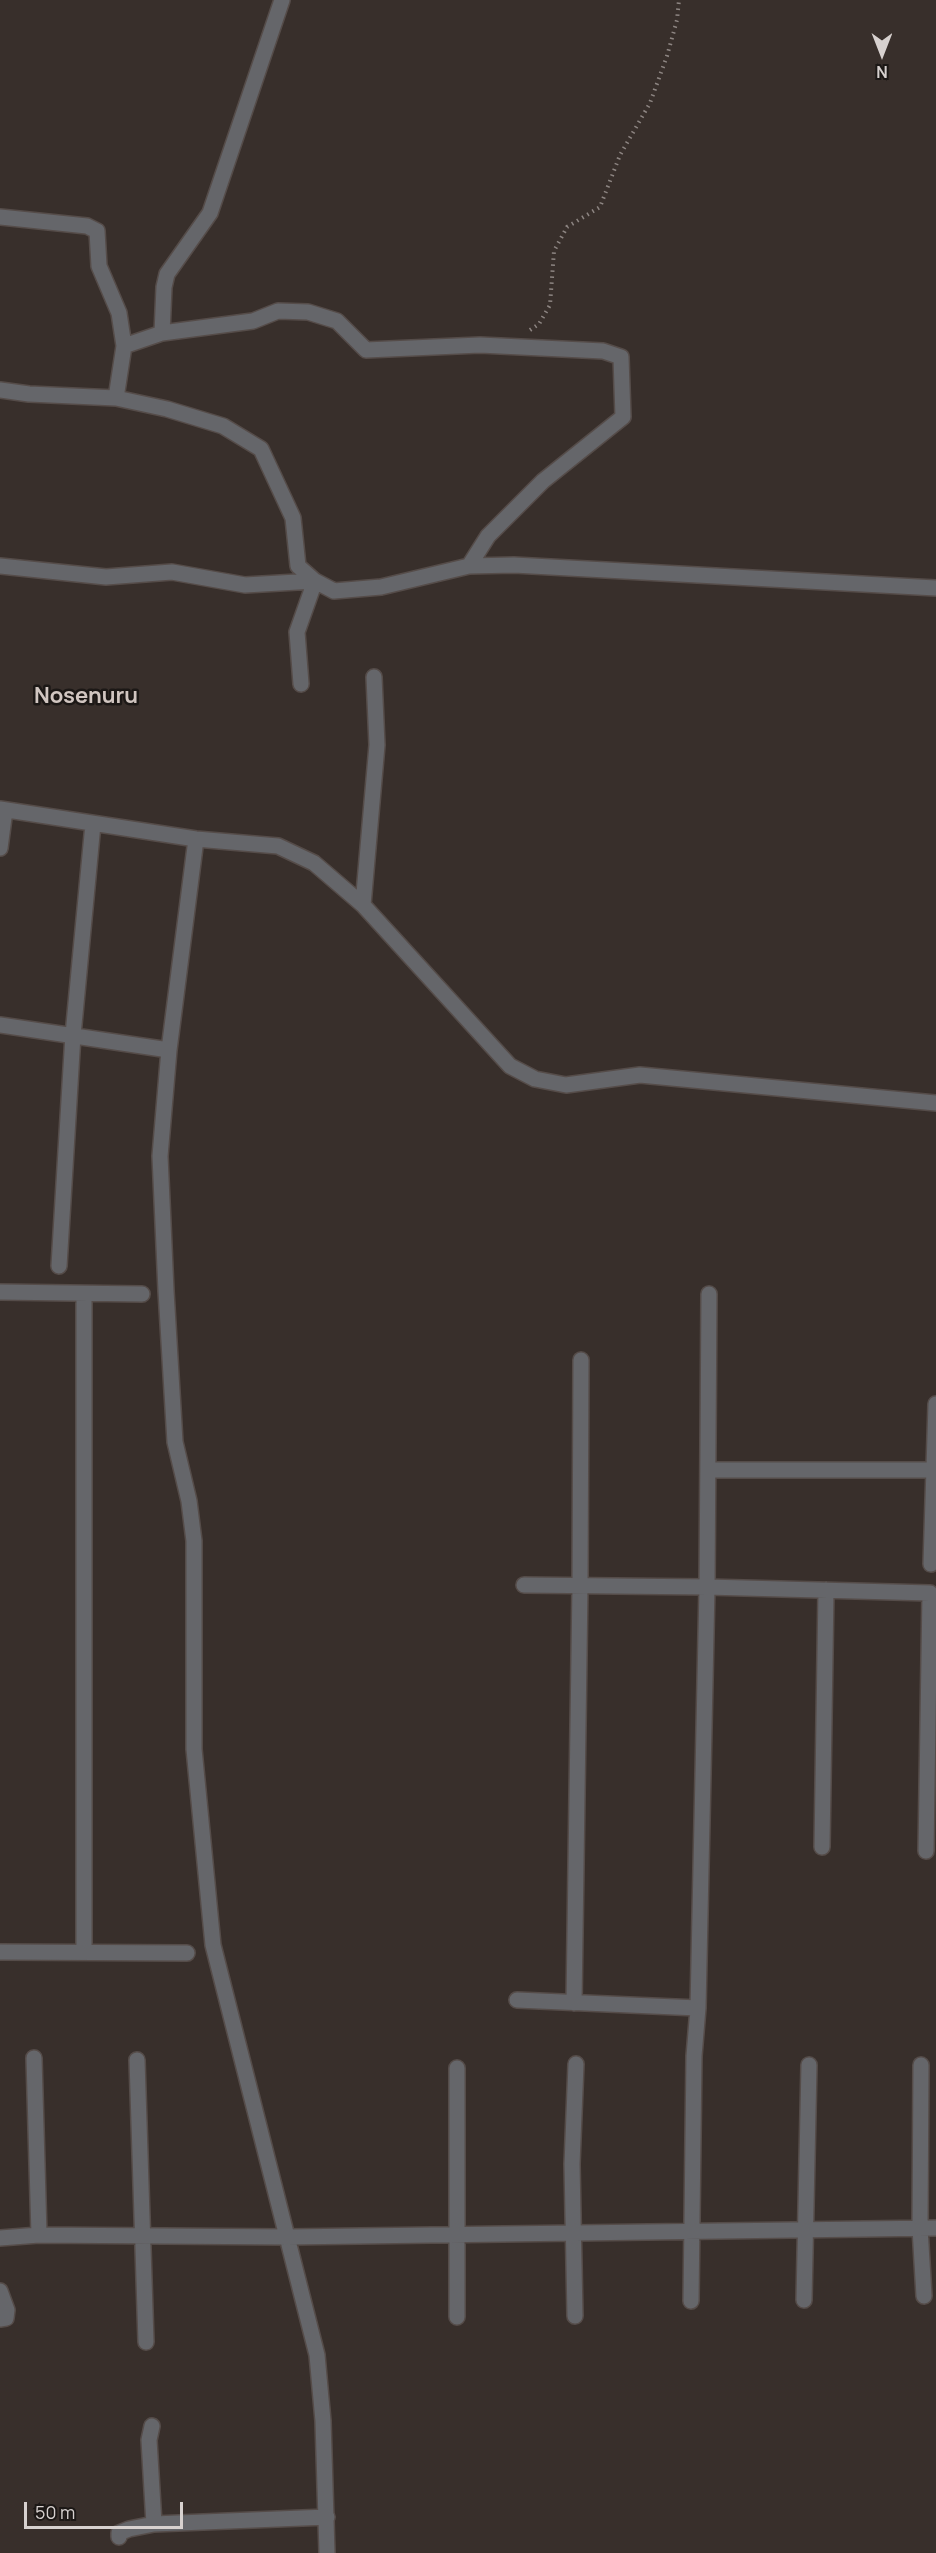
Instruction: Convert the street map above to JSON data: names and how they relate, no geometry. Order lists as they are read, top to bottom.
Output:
{
  "districts": ["Nosenuru"],
  "scale_bar": "50 m",
  "north": "bottom"
}
